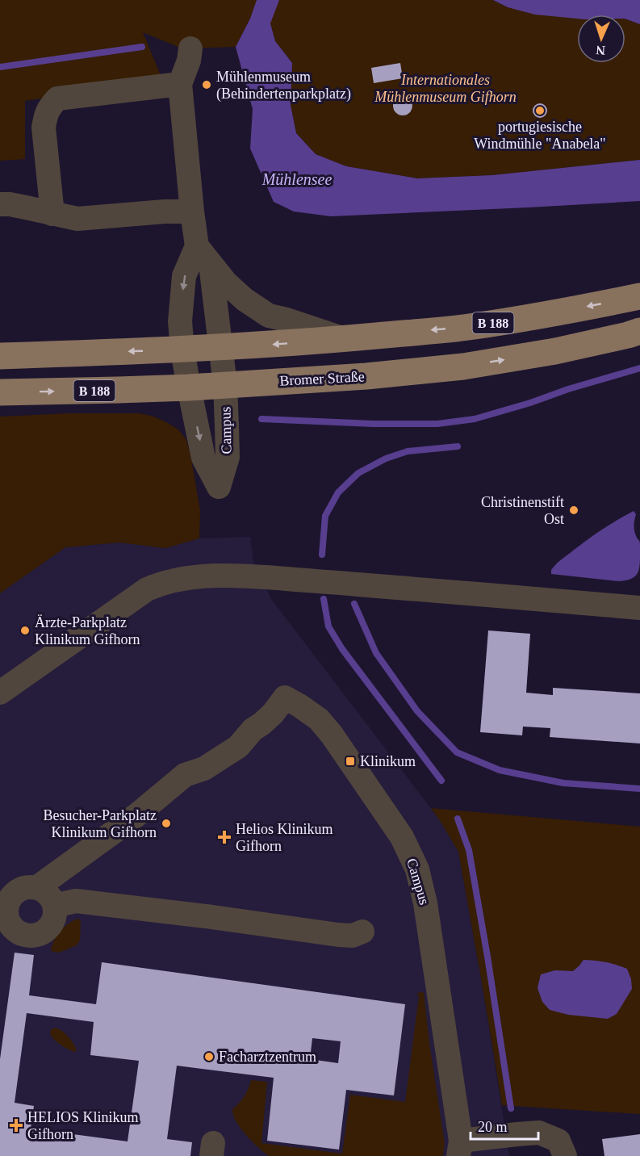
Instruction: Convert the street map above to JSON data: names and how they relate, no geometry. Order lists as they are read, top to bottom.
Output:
{
  "streets": {
    "main road": ["B 188", "Bromer Straße"],
    "street": ["Campus"]
  },
  "crossings": [
    ["Bromer Straße", "Campus"]
  ],
  "water": ["Mühlensee"],
  "parks": ["Internationales Mühlenmuseum Gifhorn"],
  "places": {
    "other": [
      "Mühlenmuseum (Behindertenparkplatz)",
      "portugiesische Windmühle \"Anabela\"",
      "Christinenstift Ost",
      "Ärzte-Parkplatz Klinikum Gifhorn",
      "Besucher-Parkplatz Klinikum Gifhorn",
      "Facharztzentrum"
    ],
    "transit": ["Klinikum"],
    "health": ["Helios Klinikum Gifhorn", "HELIOS Klinikum Gifhorn"]
  },
  "scale_bar": "20 m",
  "north": "bottom"
}
